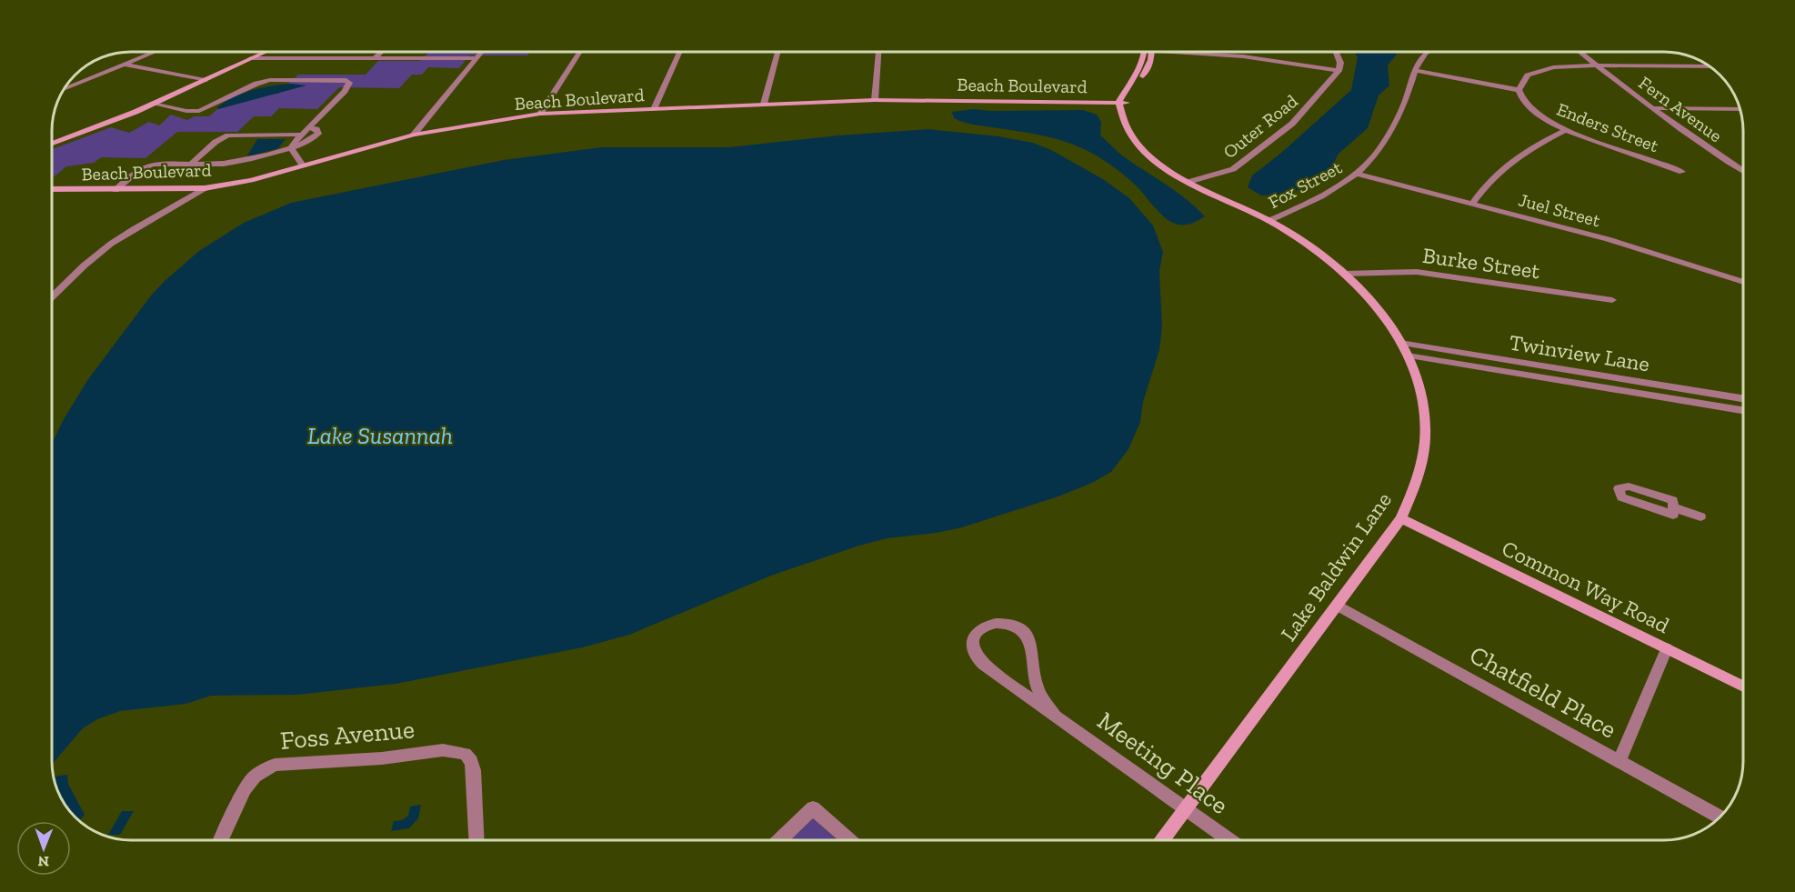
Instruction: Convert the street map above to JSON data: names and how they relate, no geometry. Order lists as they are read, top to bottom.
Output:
{
  "streets": {
    "street": [
      "Beach Boulevard",
      "Fern Avenue",
      "Outer Road",
      "Enders Street",
      "Fox Street",
      "Juel Street",
      "Burke Street",
      "Twinview Lane",
      "Lake Baldwin Lane",
      "Common Way Road",
      "Chatfield Place",
      "Foss Avenue",
      "Meeting Place"
    ]
  },
  "crossings": [
    ["Beach Boulevard", "Lake Baldwin Lane"],
    ["Fern Avenue", "Enders Street"],
    ["Outer Road", "Lake Baldwin Lane"],
    ["Fox Street", "Juel Street"],
    ["Fox Street", "Lake Baldwin Lane"],
    ["Burke Street", "Lake Baldwin Lane"],
    ["Twinview Lane", "Lake Baldwin Lane"],
    ["Lake Baldwin Lane", "Common Way Road"],
    ["Lake Baldwin Lane", "Chatfield Place"],
    ["Lake Baldwin Lane", "Meeting Place"]
  ],
  "water": ["Lake Susannah"],
  "north": "bottom"
}
